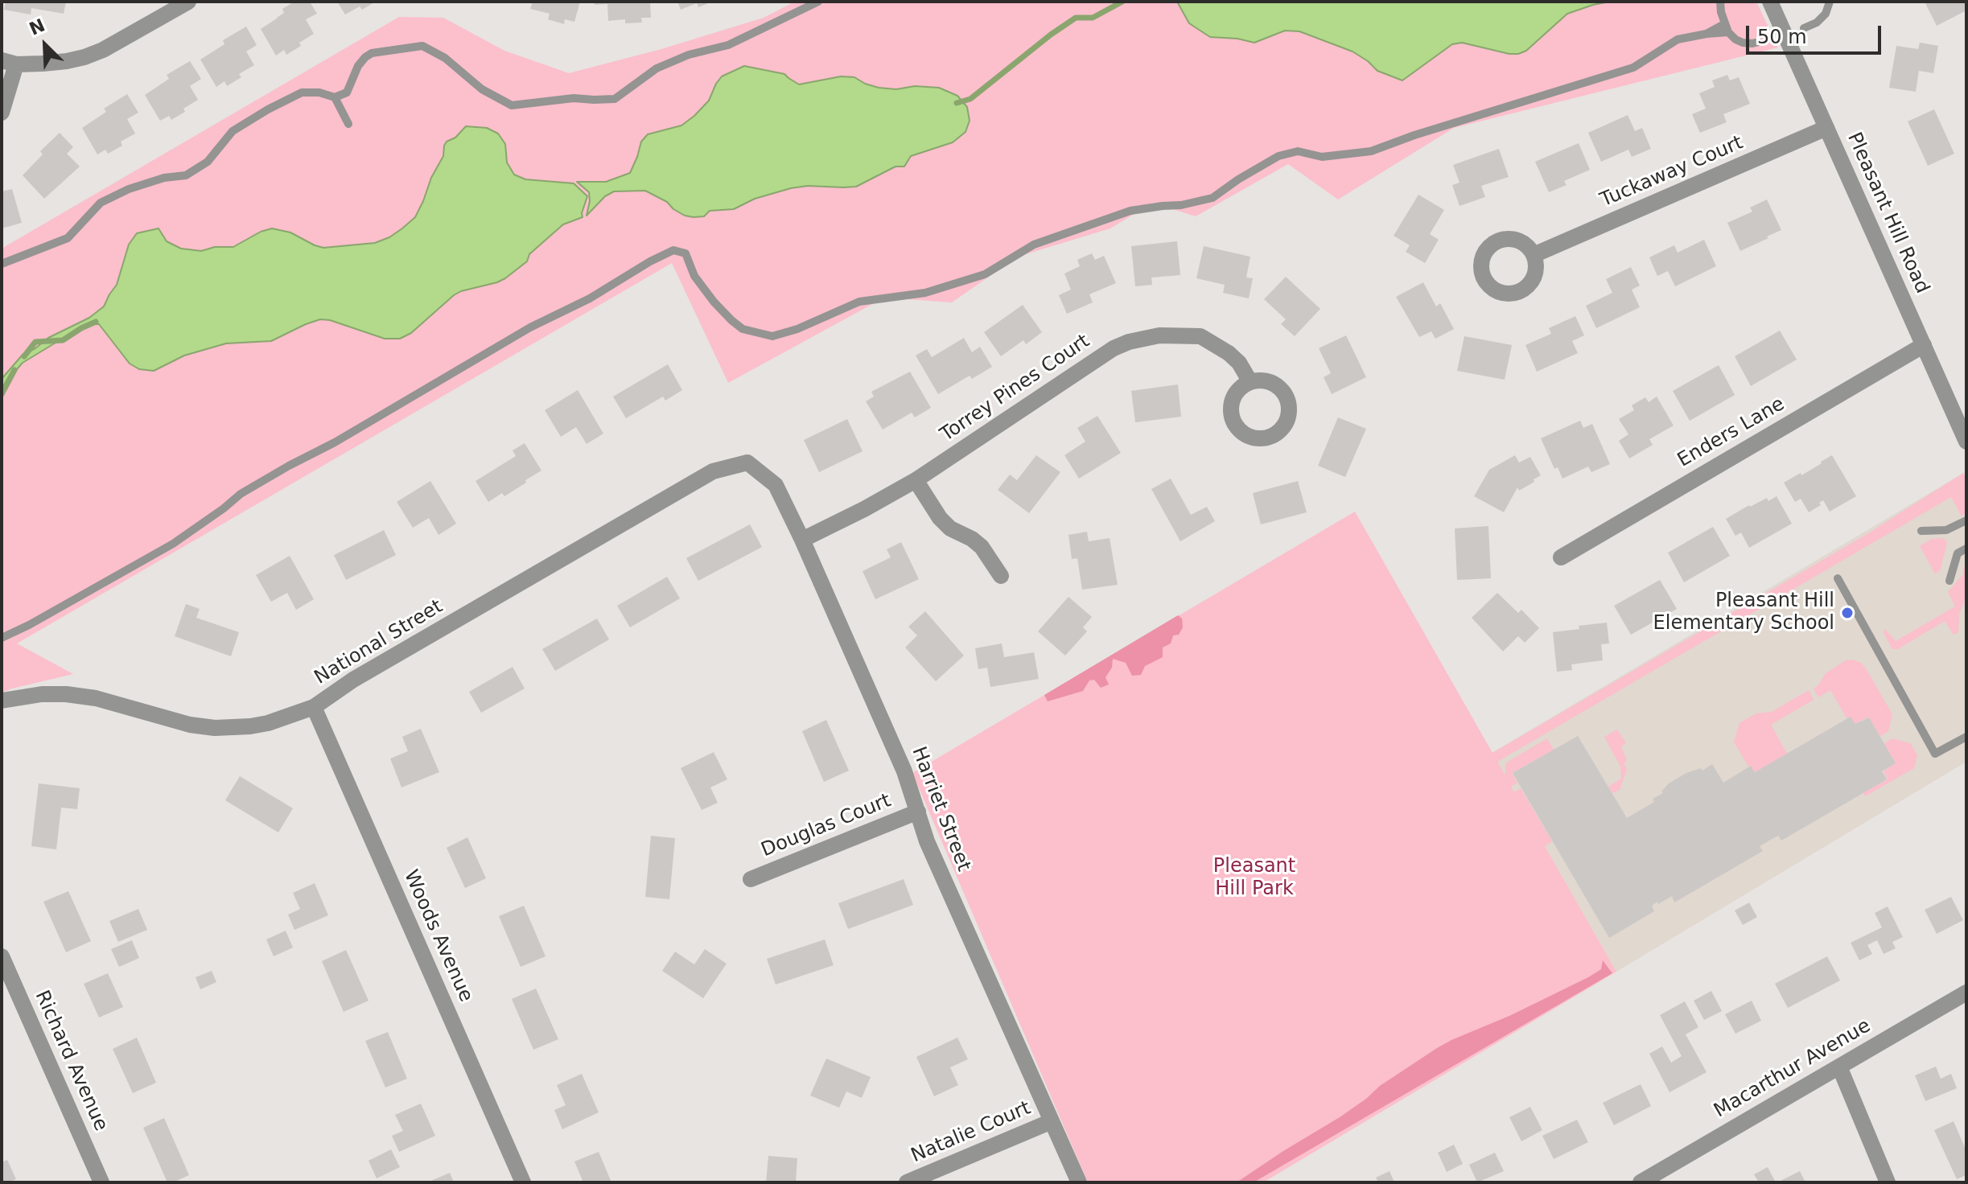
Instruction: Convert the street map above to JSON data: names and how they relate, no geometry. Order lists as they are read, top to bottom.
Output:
{
  "streets": {
    "street": [
      "Tuckaway Court",
      "Pleasant Hill Road",
      "Torrey Pines Court",
      "Enders Lane",
      "National Street",
      "Harriet Street",
      "Douglas Court",
      "Woods Avenue",
      "Richard Avenue",
      "Macarthur Avenue",
      "Natalie Court"
    ]
  },
  "crossings": [
    ["Tuckaway Court", "Pleasant Hill Road"],
    ["Pleasant Hill Road", "Enders Lane"],
    ["Torrey Pines Court", "Harriet Street"],
    ["National Street", "Harriet Street"],
    ["National Street", "Woods Avenue"],
    ["Harriet Street", "Douglas Court"],
    ["Harriet Street", "Natalie Court"]
  ],
  "parks": ["Pleasant Hill Park"],
  "places": ["Pleasant Hill Elementary School"],
  "scale_bar": "50 m",
  "north": "top left"
}
